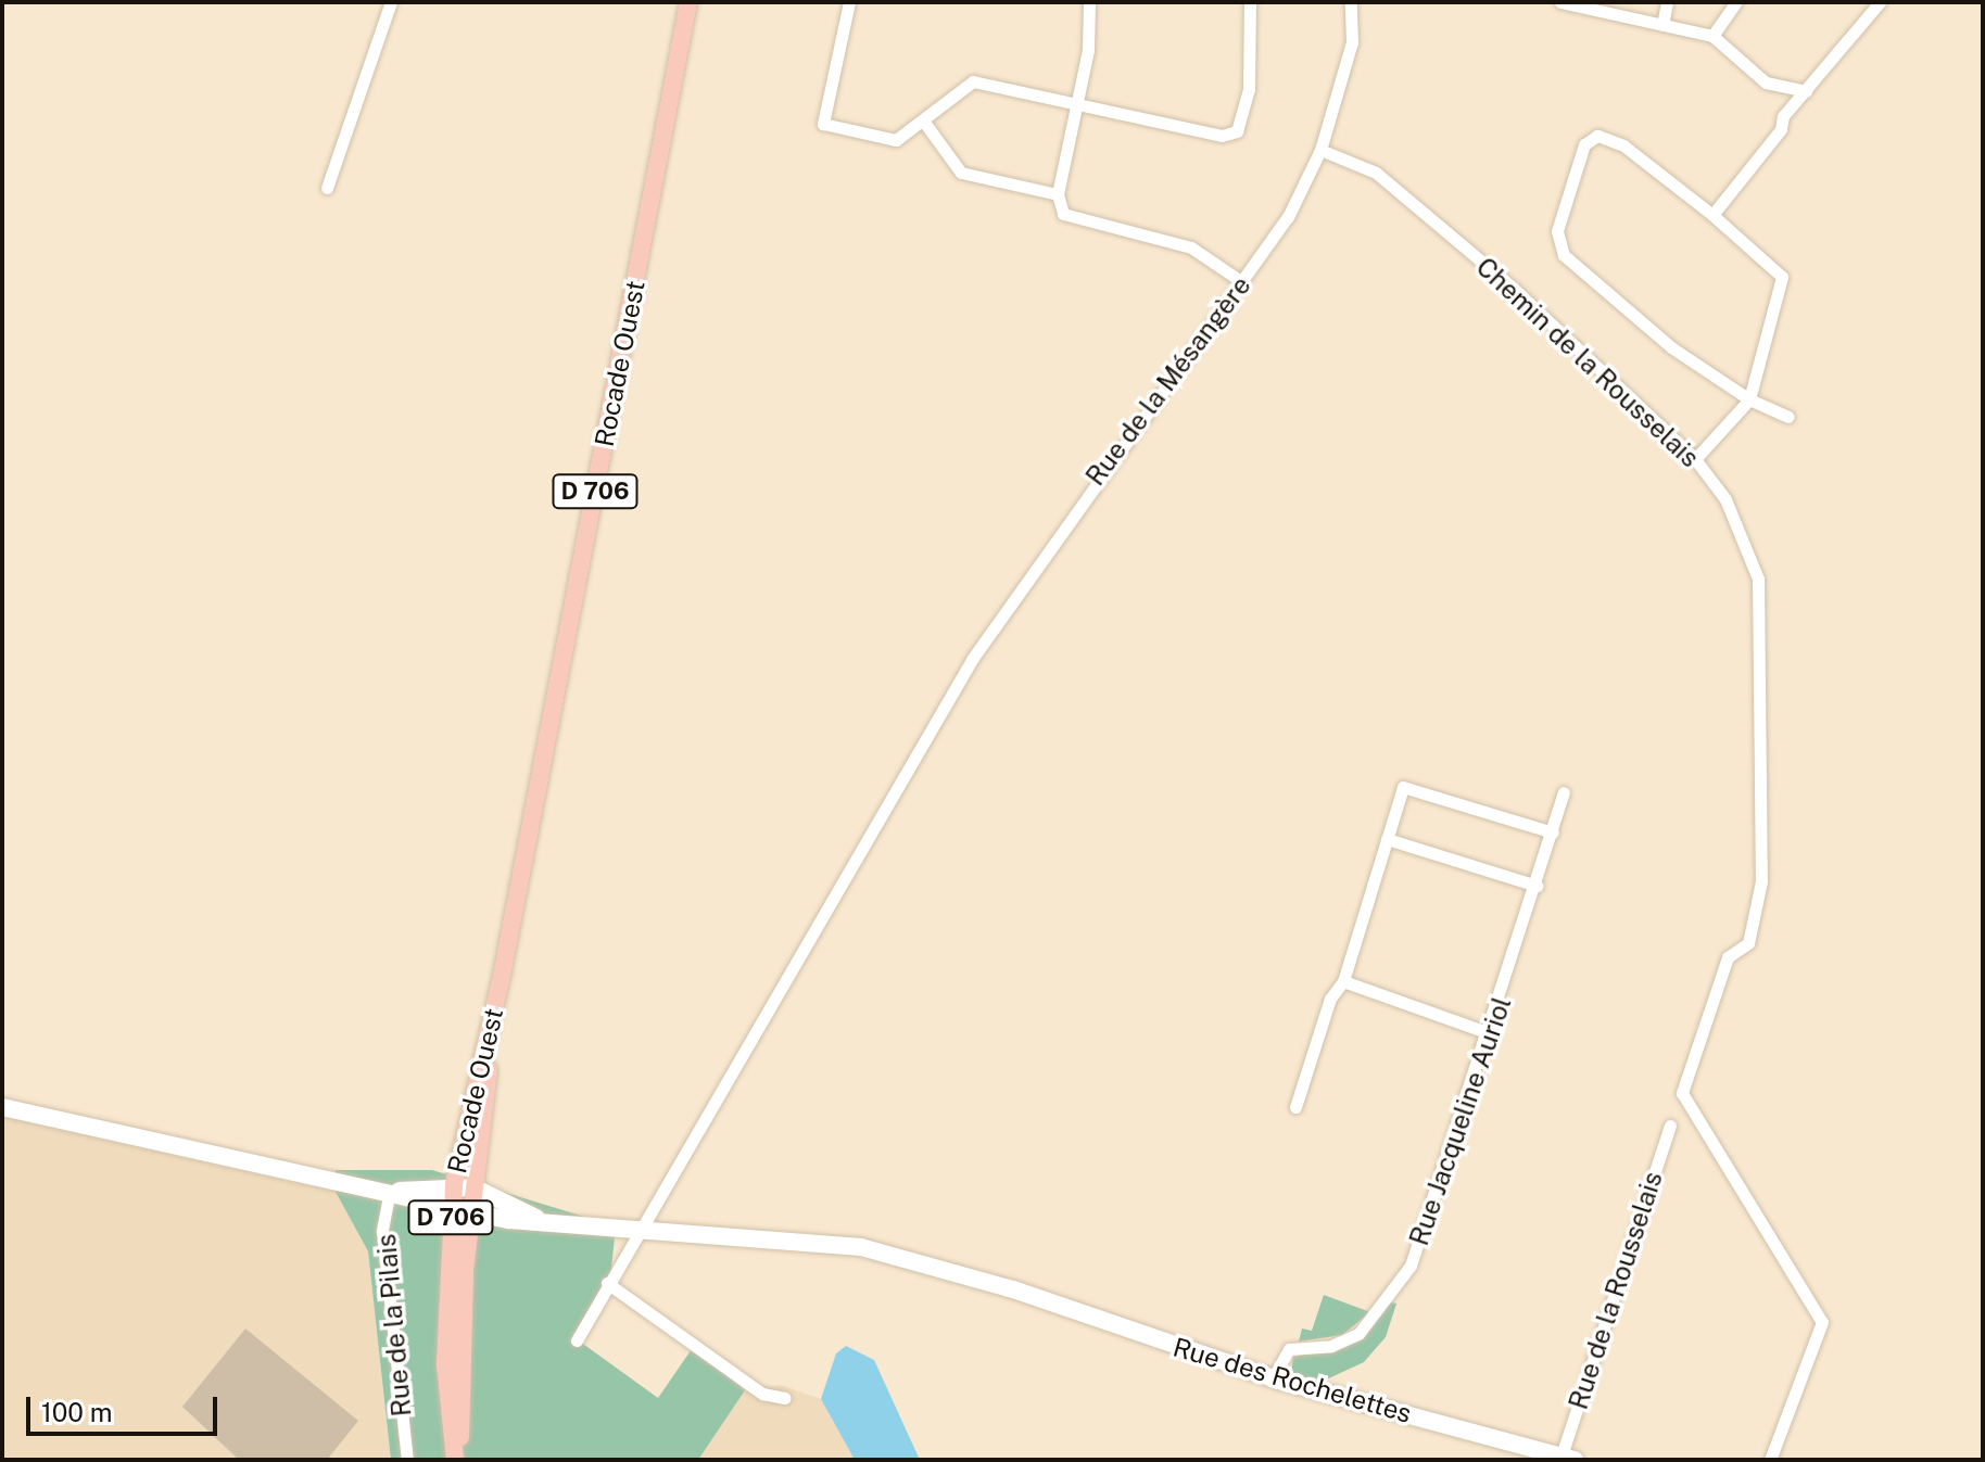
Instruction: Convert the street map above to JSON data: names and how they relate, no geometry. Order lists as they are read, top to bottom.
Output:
{
  "streets": {
    "main road": ["Rocade Ouest", "D 706"],
    "street": [
      "Chemin de la Rousselais",
      "Rue de la Mésangère",
      "Rue Jacqueline Auriol",
      "Rue de la Rousselais",
      "Rue de la Pilais",
      "Rue des Rochelettes"
    ]
  },
  "crossings": [
    ["Chemin de la Rousselais", "Rue de la Mésangère"],
    ["Rocade Ouest", "Rue des Rochelettes"],
    ["Rue de la Mésangère", "Rue des Rochelettes"],
    ["Rue Jacqueline Auriol", "Rue des Rochelettes"],
    ["Rue de la Rousselais", "Rue des Rochelettes"],
    ["Rue de la Pilais", "Rue des Rochelettes"]
  ],
  "scale_bar": "100 m"
}
